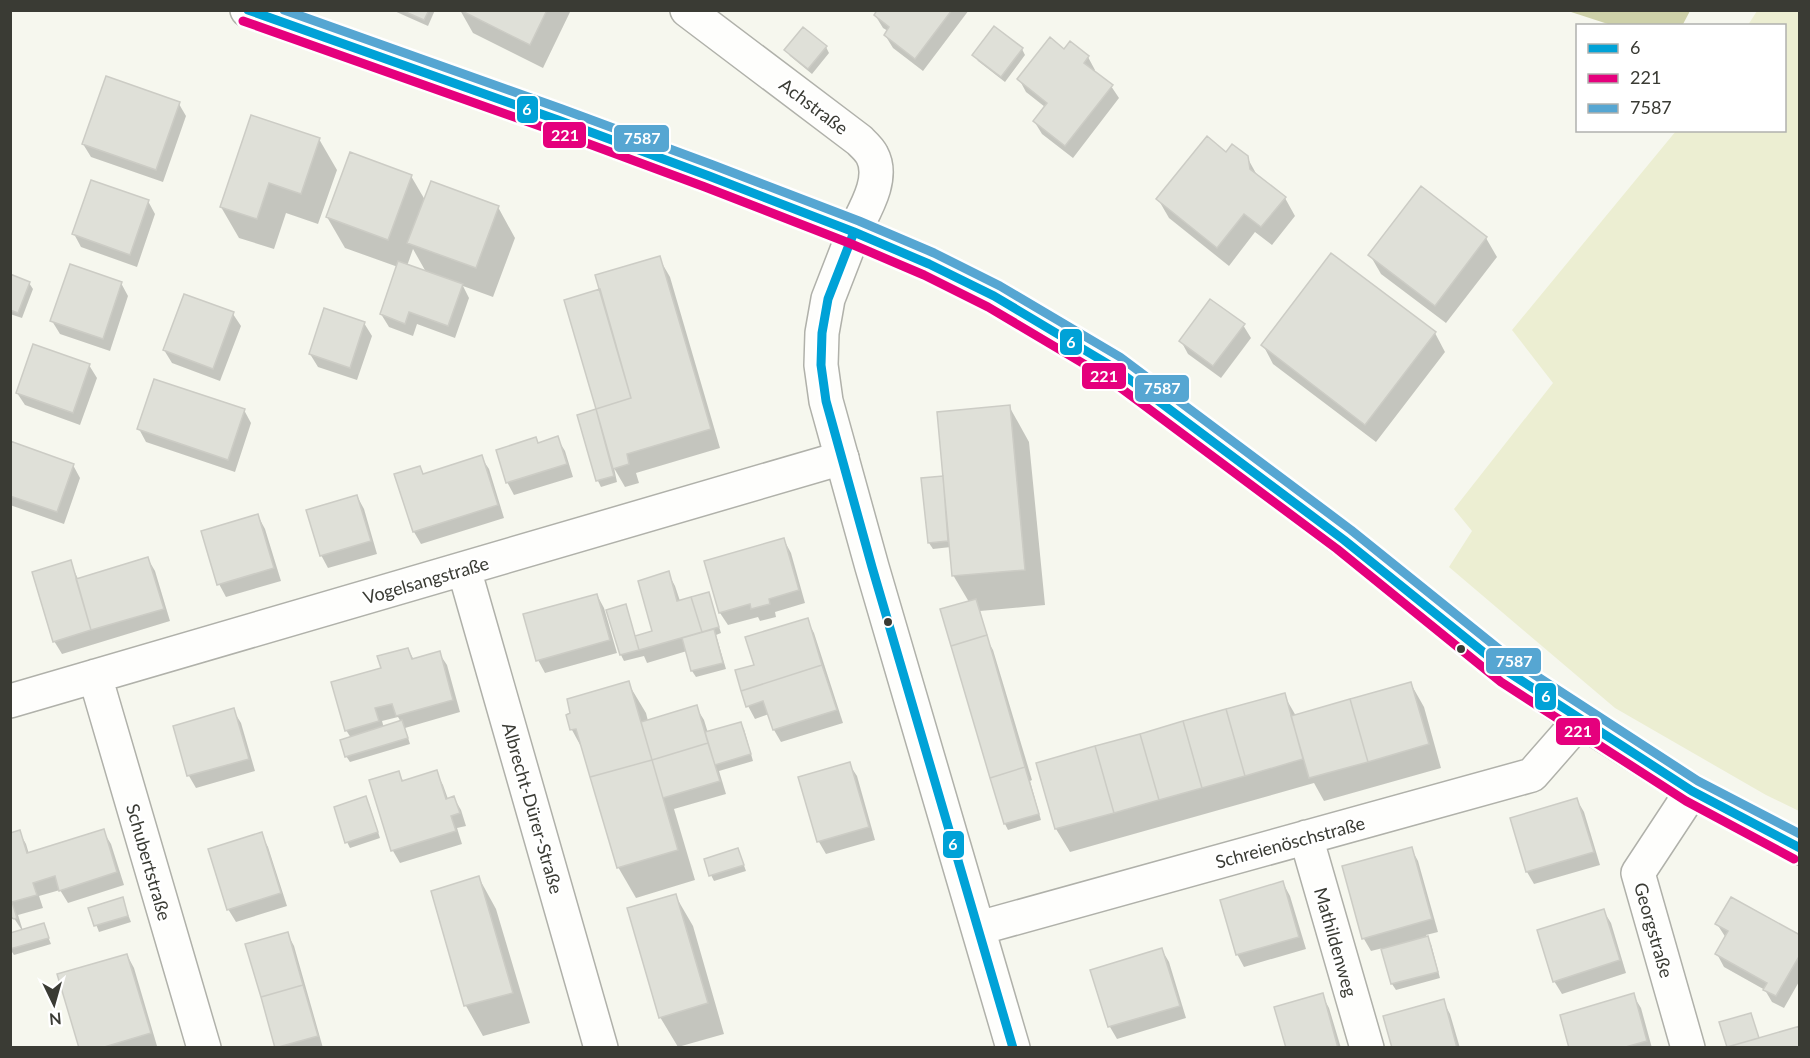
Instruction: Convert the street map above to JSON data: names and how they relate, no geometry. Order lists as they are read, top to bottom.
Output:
{
  "streets": {
    "street": [
      "Achstraße",
      "Vogelsangstraße",
      "Albrecht-Dürer-Straße",
      "Schreienöschstraße",
      "Schubertstraße",
      "Georgstraße",
      "Mathildenweg"
    ]
  },
  "crossings": [
    ["Achstraße", "Vogelsangstraße"],
    ["Achstraße", "Schreienöschstraße"],
    ["Vogelsangstraße", "Albrecht-Dürer-Straße"],
    ["Vogelsangstraße", "Schubertstraße"],
    ["Schreienöschstraße", "Mathildenweg"]
  ],
  "lines": ["transit line 6", "transit line 7587", "transit line 221"],
  "legend": ["6", "221", "7587"],
  "north": "bottom"
}
